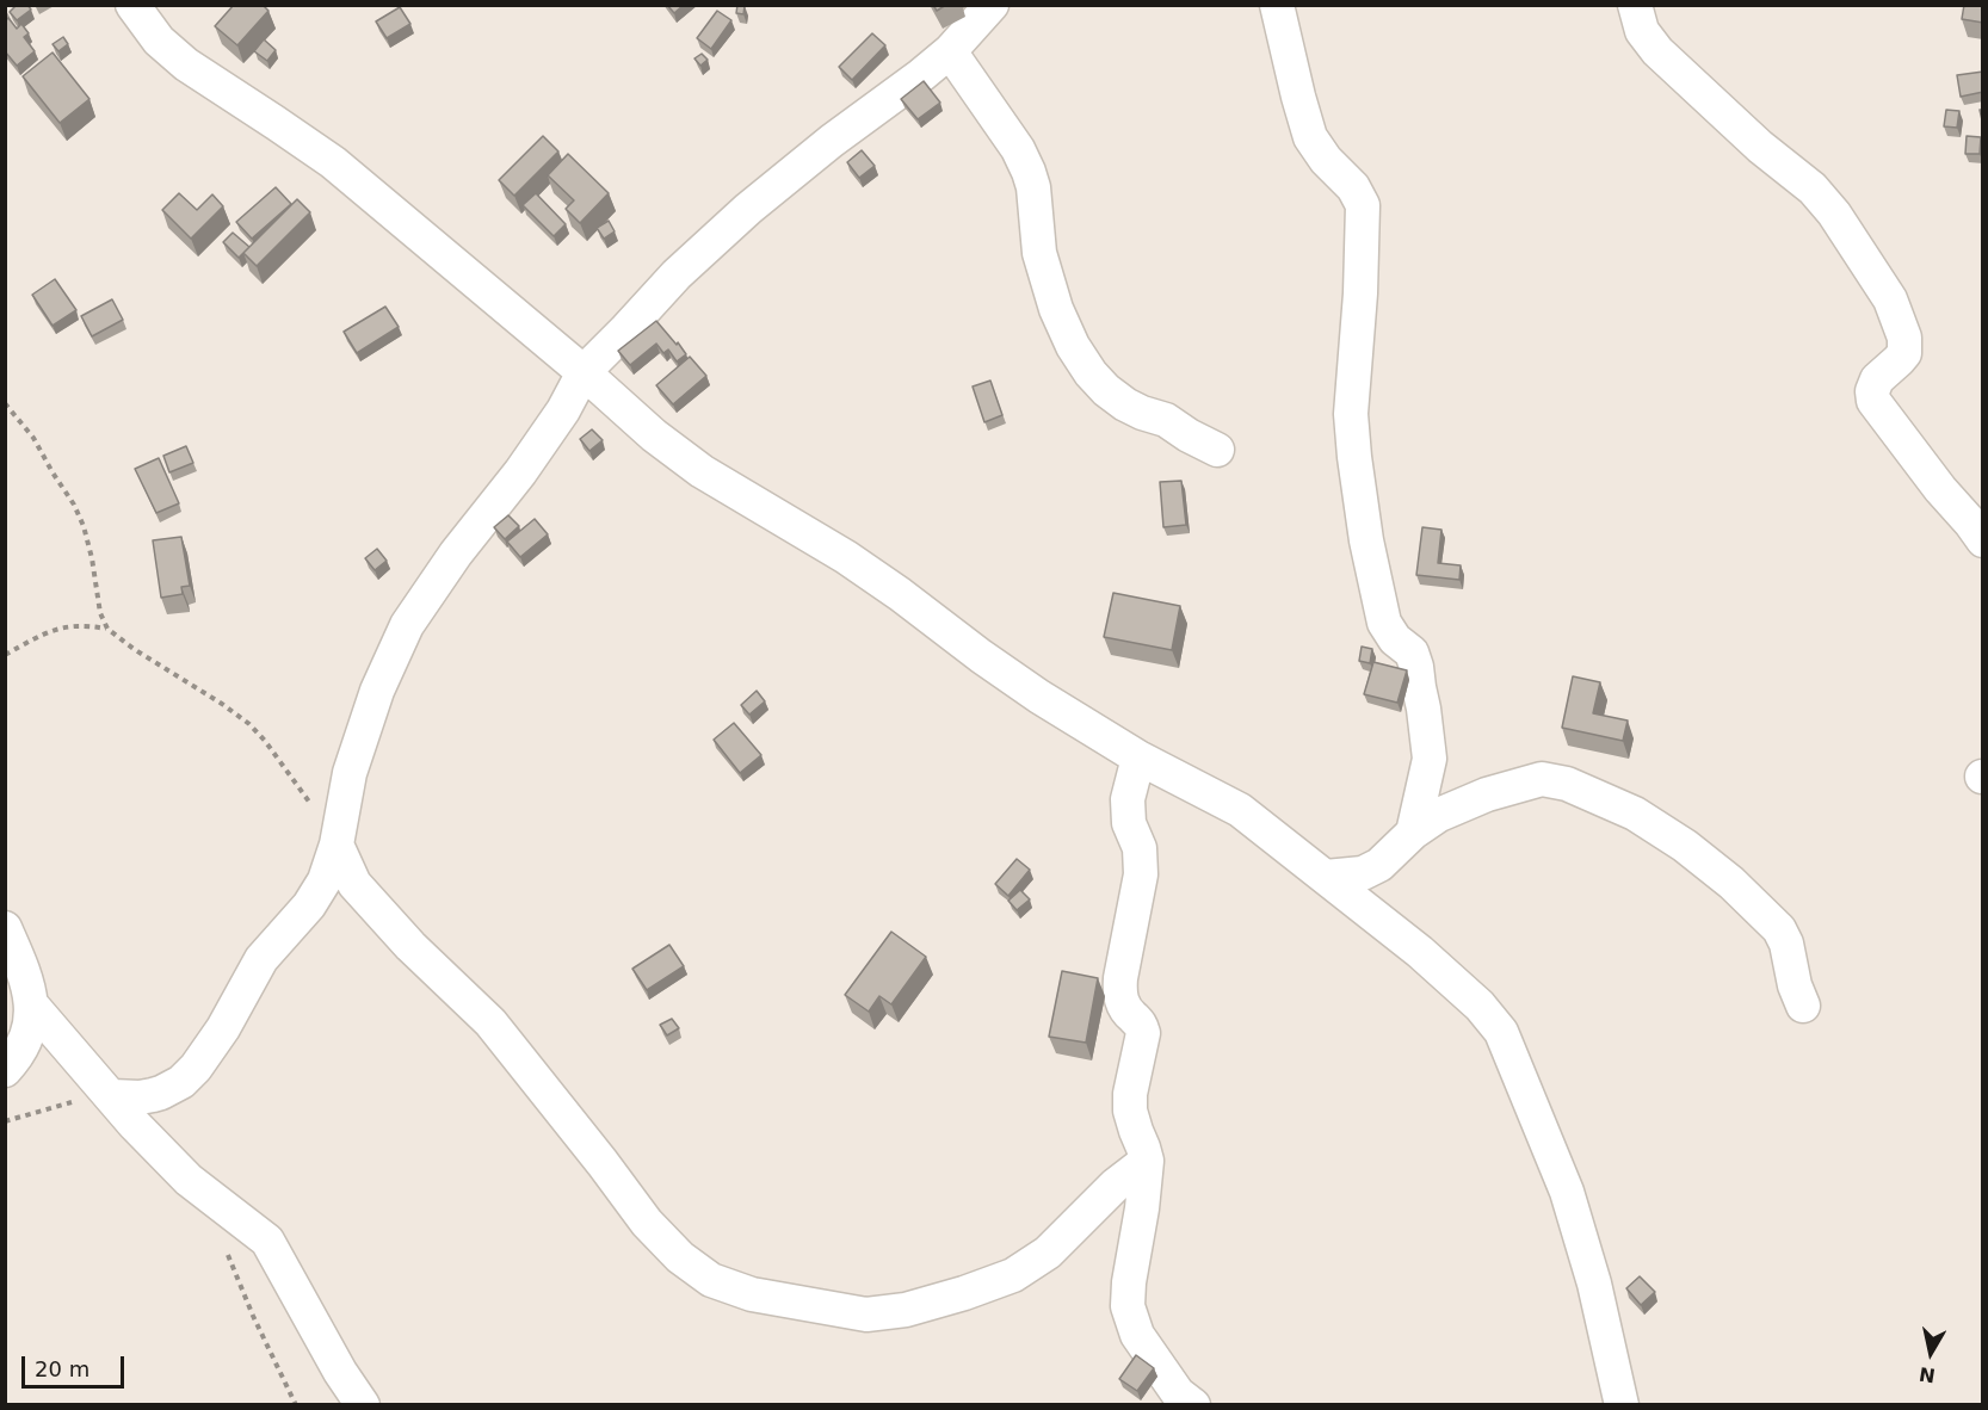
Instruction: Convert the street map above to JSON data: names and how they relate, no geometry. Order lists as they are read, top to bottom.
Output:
{
  "scale_bar": "20 m",
  "north": "bottom"
}
